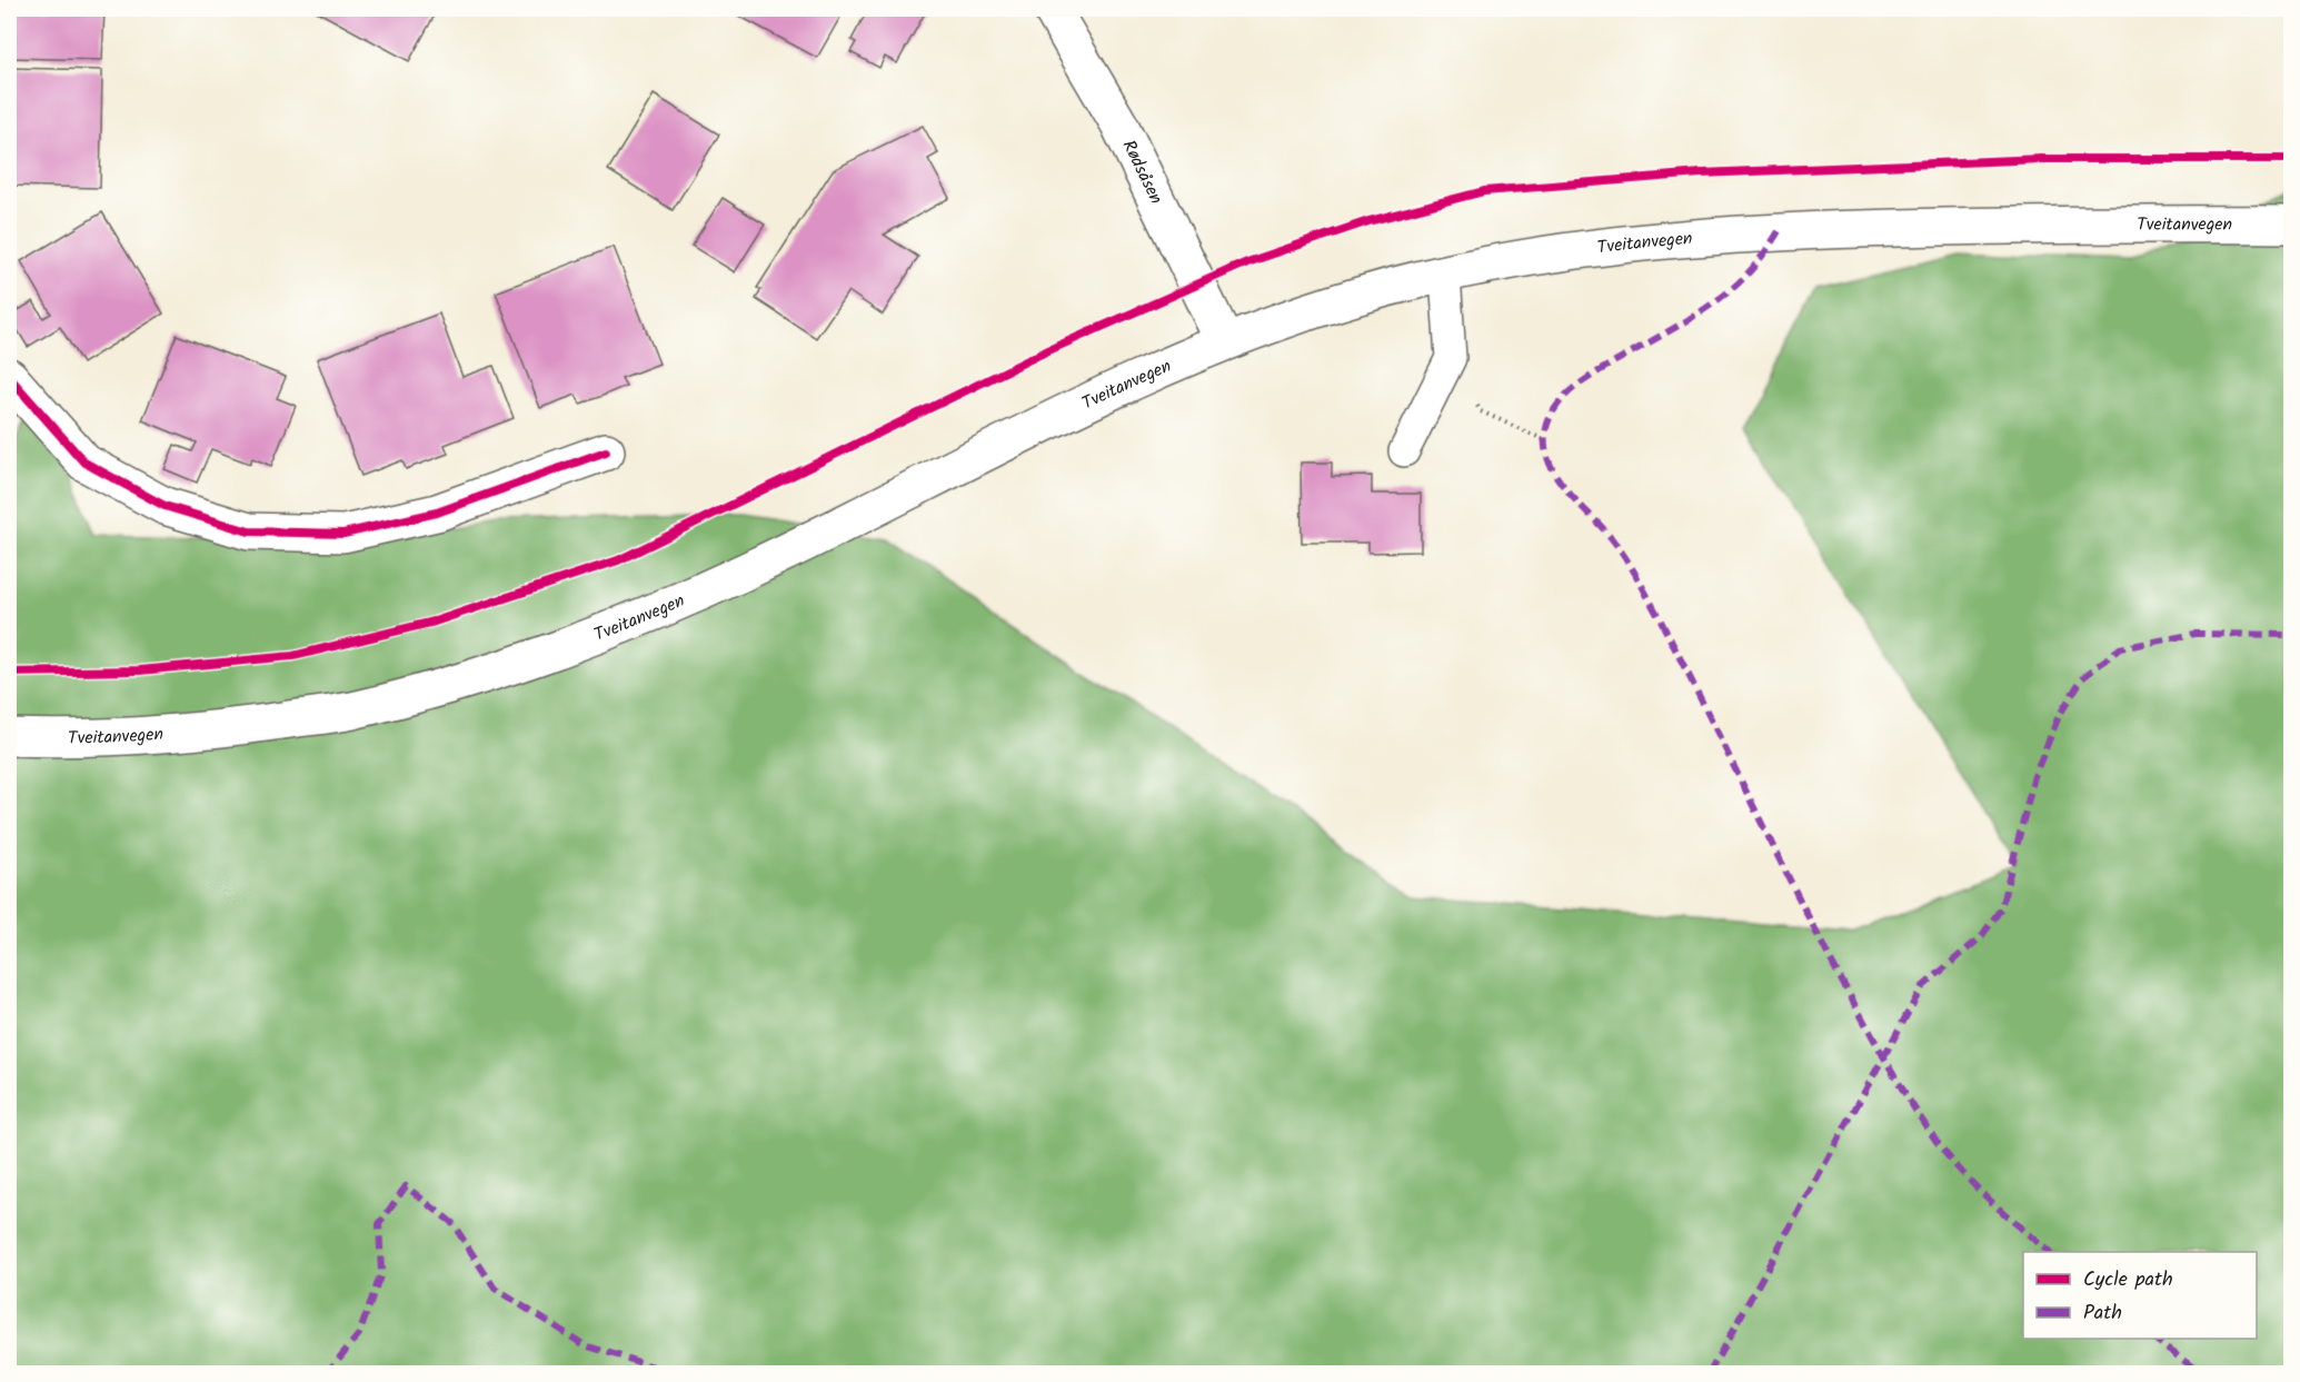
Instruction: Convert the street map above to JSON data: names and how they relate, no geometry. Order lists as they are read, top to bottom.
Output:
{
  "streets": {
    "main road": ["Rødsåsen", "Tveitanvegen"]
  },
  "crossings": [
    ["Rødsåsen", "Tveitanvegen"]
  ],
  "legend": ["Cycle path", "Path"]
}
